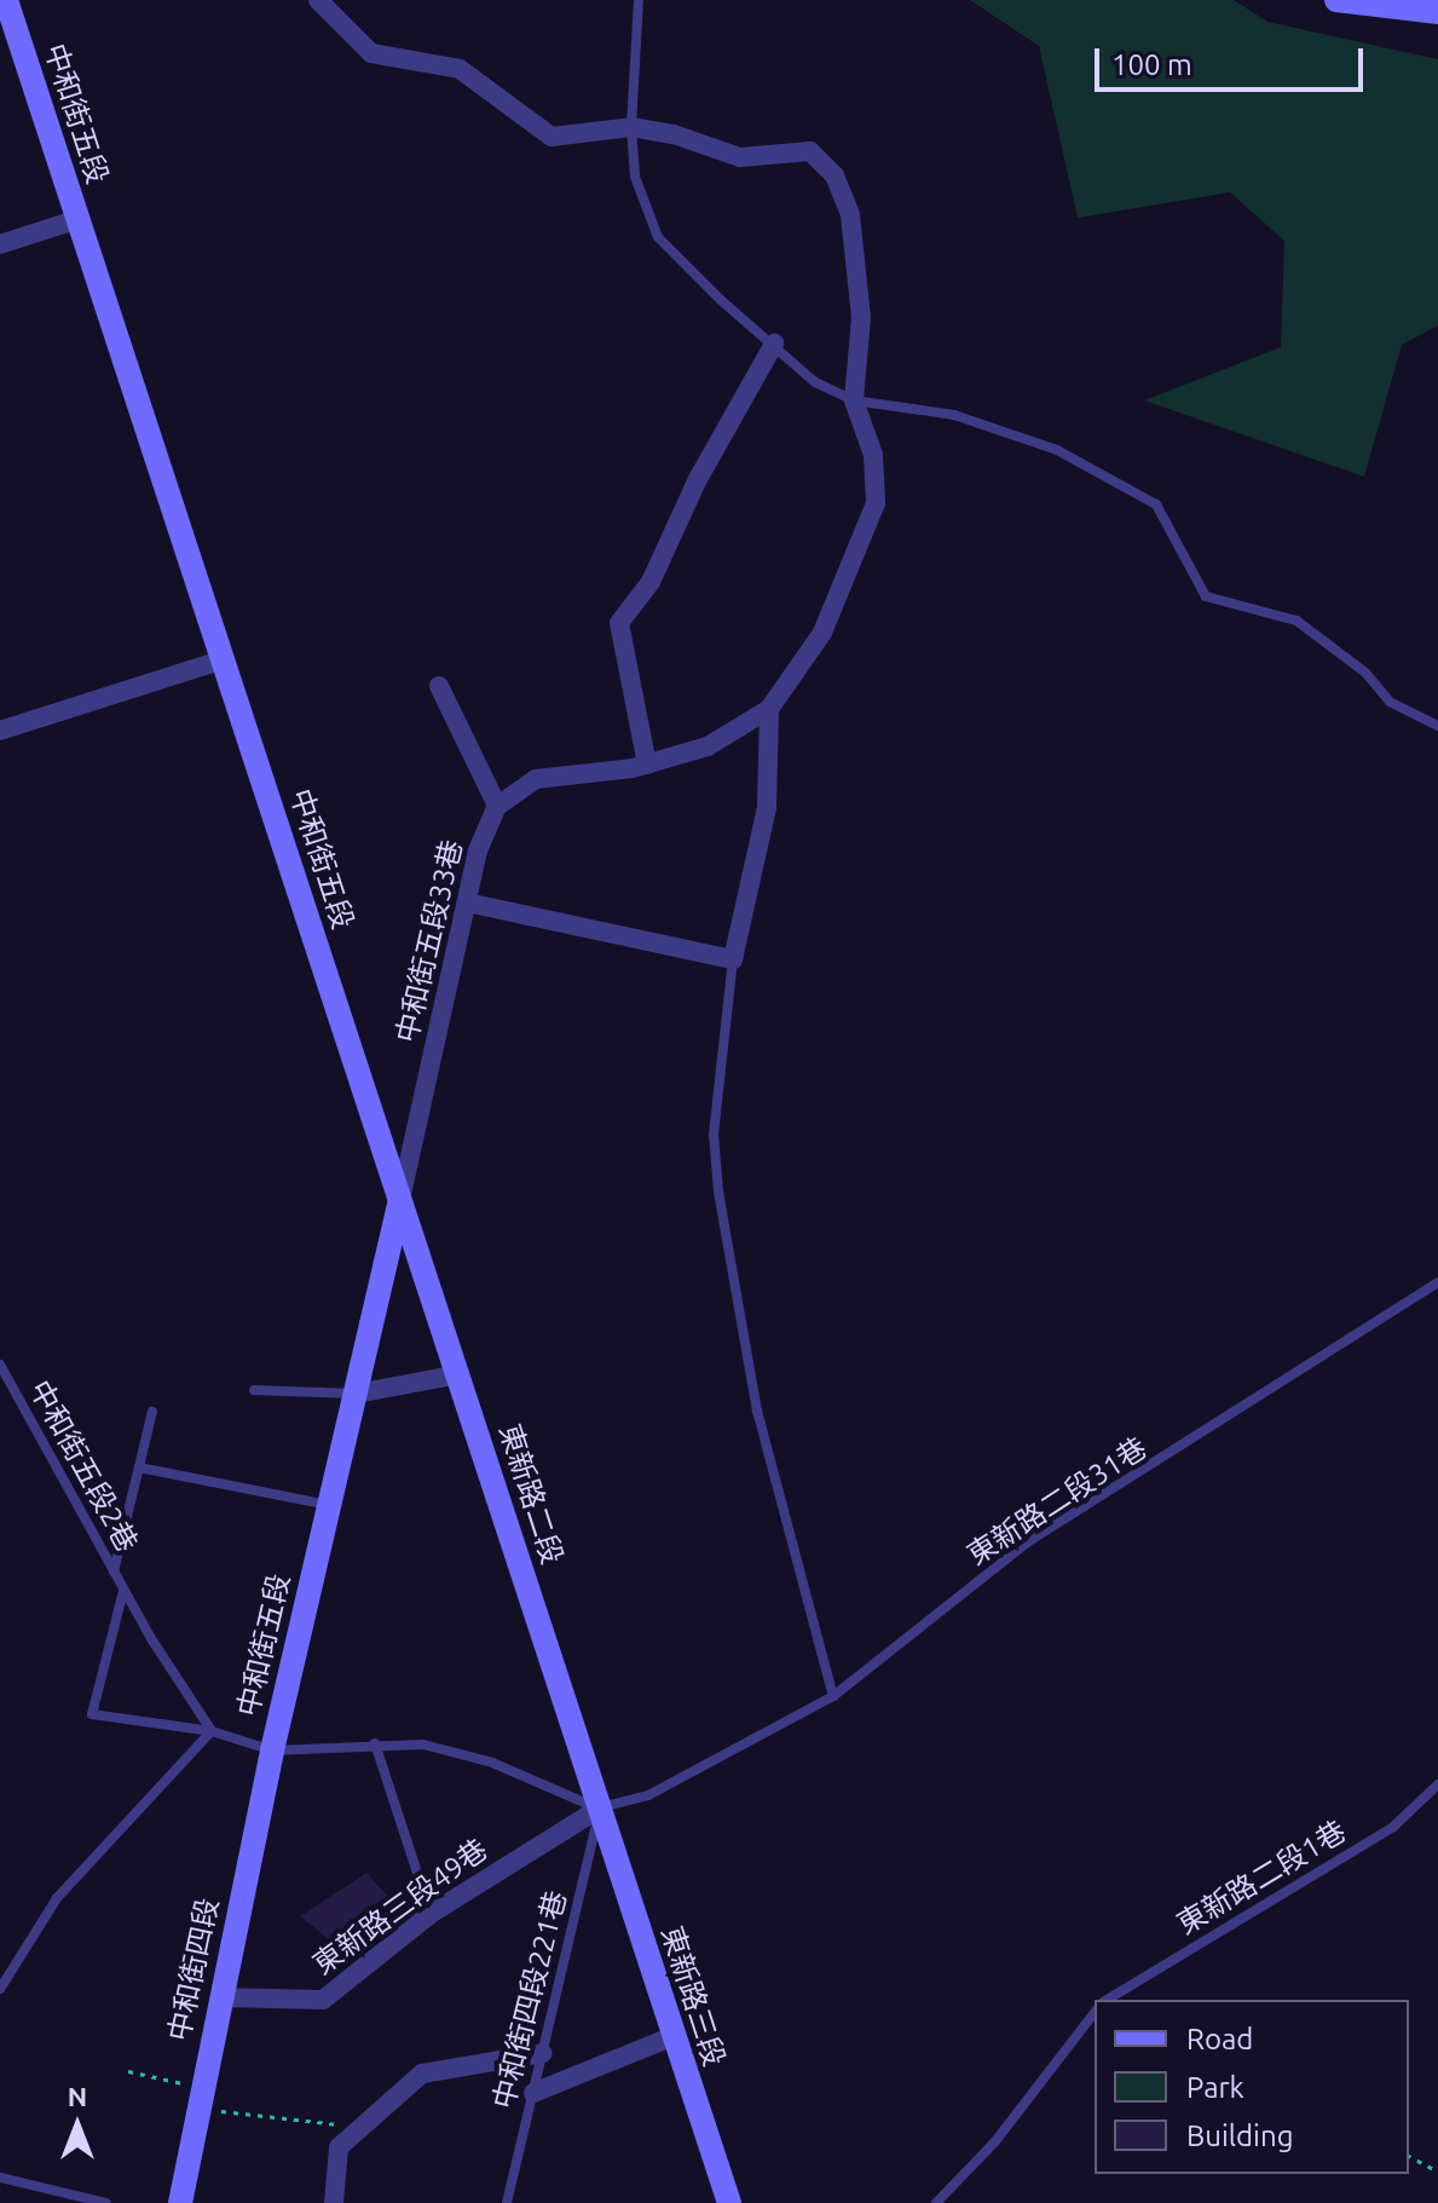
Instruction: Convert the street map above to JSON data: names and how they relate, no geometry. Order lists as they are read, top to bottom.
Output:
{
  "streets": {
    "main road": [
      "中和街五段",
      "東新路二段",
      "中和街四段",
      "東新路三段"
    ],
    "street": ["中和街五段33巷", "東新路三段49巷"],
    "lane": [
      "中和街五段2巷",
      "東新路二段31巷",
      "東新路二段1巷",
      "中和街四段221巷"
    ]
  },
  "crossings": [
    ["中和街五段", "中和街五段33巷"],
    ["中和街五段", "東新路二段"],
    ["中和街五段", "中和街四段"],
    ["中和街五段33巷", "東新路二段"],
    ["東新路二段", "東新路二段31巷"],
    ["東新路二段", "東新路三段49巷"],
    ["東新路二段", "東新路三段"],
    ["東新路二段", "中和街四段221巷"],
    ["東新路二段31巷", "東新路三段49巷"],
    ["東新路二段31巷", "東新路三段"],
    ["東新路二段31巷", "中和街四段221巷"],
    ["東新路三段49巷", "中和街四段"],
    ["東新路三段49巷", "東新路三段"],
    ["東新路三段49巷", "中和街四段221巷"],
    ["東新路三段", "中和街四段221巷"]
  ],
  "legend": ["Road", "Park", "Building"],
  "scale_bar": "100 m",
  "north": "top"
}
